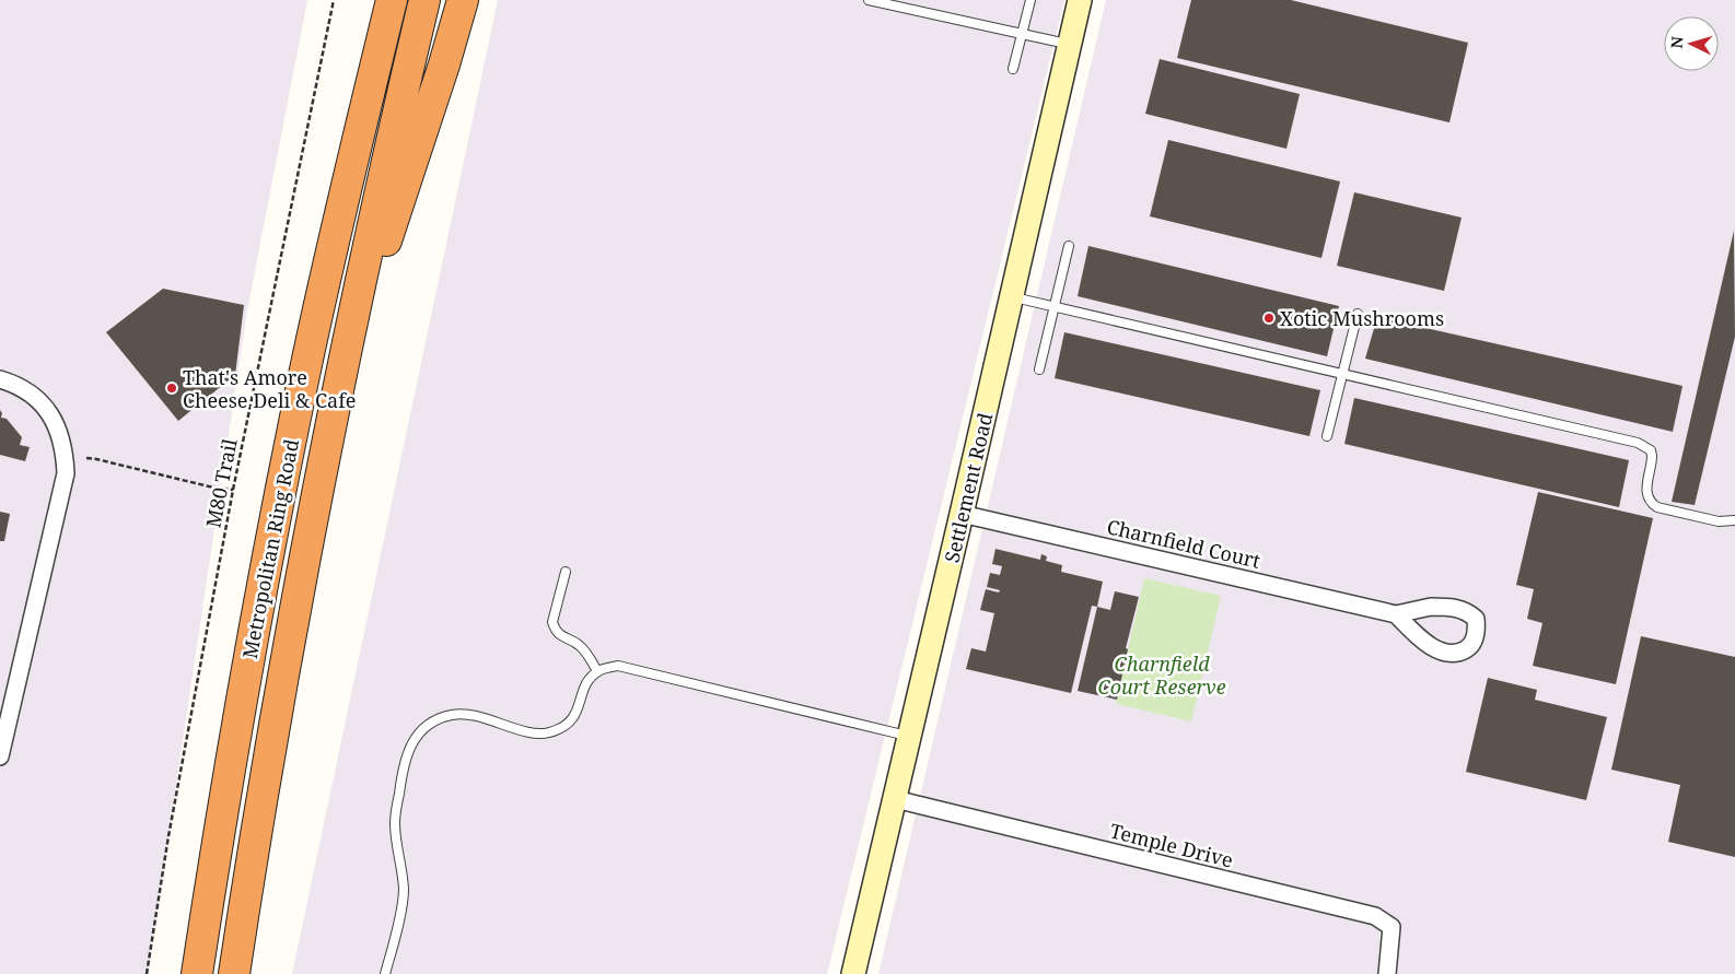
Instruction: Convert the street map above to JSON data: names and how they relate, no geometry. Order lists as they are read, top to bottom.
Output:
{
  "streets": {
    "highway": ["Metropolitan Ring Road"],
    "main road": ["Settlement Road"],
    "street": ["Charnfield Court", "Temple Drive"],
    "path": ["M80 Trail"]
  },
  "crossings": [
    ["Settlement Road", "Charnfield Court"],
    ["Settlement Road", "Temple Drive"]
  ],
  "parks": ["Charnfield Court Reserve"],
  "places": ["Xotic Mushrooms", "That's Amore Cheese Deli & Cafe"],
  "north": "left"
}
